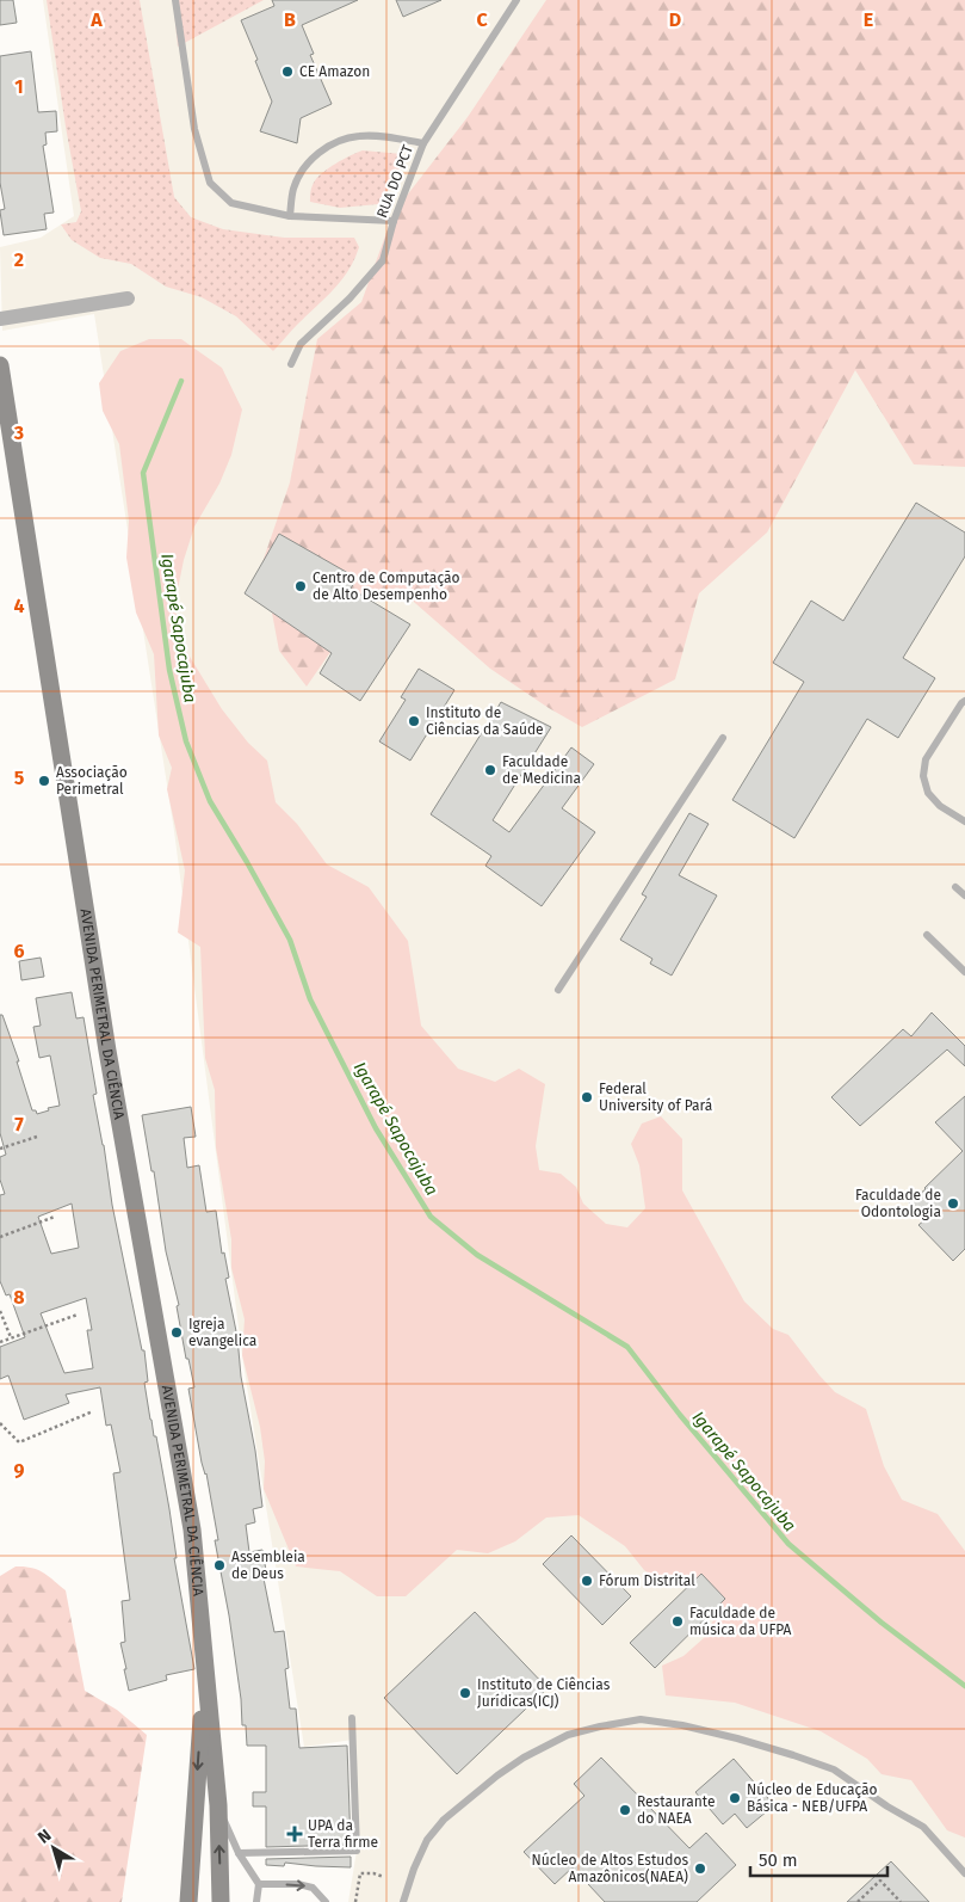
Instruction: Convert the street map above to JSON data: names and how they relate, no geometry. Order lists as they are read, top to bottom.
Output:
{
  "streets": {
    "main road": ["AVENIDA PERIMETRAL DA CIÊNCIA"],
    "lane": ["RUA DO PCT"]
  },
  "water": ["Igarapé Sapocajuba"],
  "places": {
    "other": [
      "CE Amazon",
      "Centro de Computação de Alto Desempenho",
      "Instituto de Ciências da Saúde",
      "Faculdade de Medicina",
      "Associação Perimetral",
      "Federal University of Pará",
      "Faculdade de Odontologia",
      "Igreja evangelica",
      "Assembleia de Deus",
      "Fórum Distrital",
      "Faculdade de música da UFPA",
      "Instituto de Ciências Jurídicas(ICJ)",
      "Núcleo de Educação Básica - NEB/UFPA",
      "Restaurante do NAEA",
      "Núcleo de Altos Estudos Amazônicos(NAEA)"
    ],
    "health": ["UPA da Terra firme"]
  },
  "scale_bar": "50 m",
  "north": "top left",
  "grid": {
    "columns": [
      "A",
      "B",
      "C",
      "D",
      "E"
    ],
    "rows": [
      "1",
      "2",
      "3",
      "4",
      "5",
      "6",
      "7",
      "8",
      "9"
    ]
  }
}
